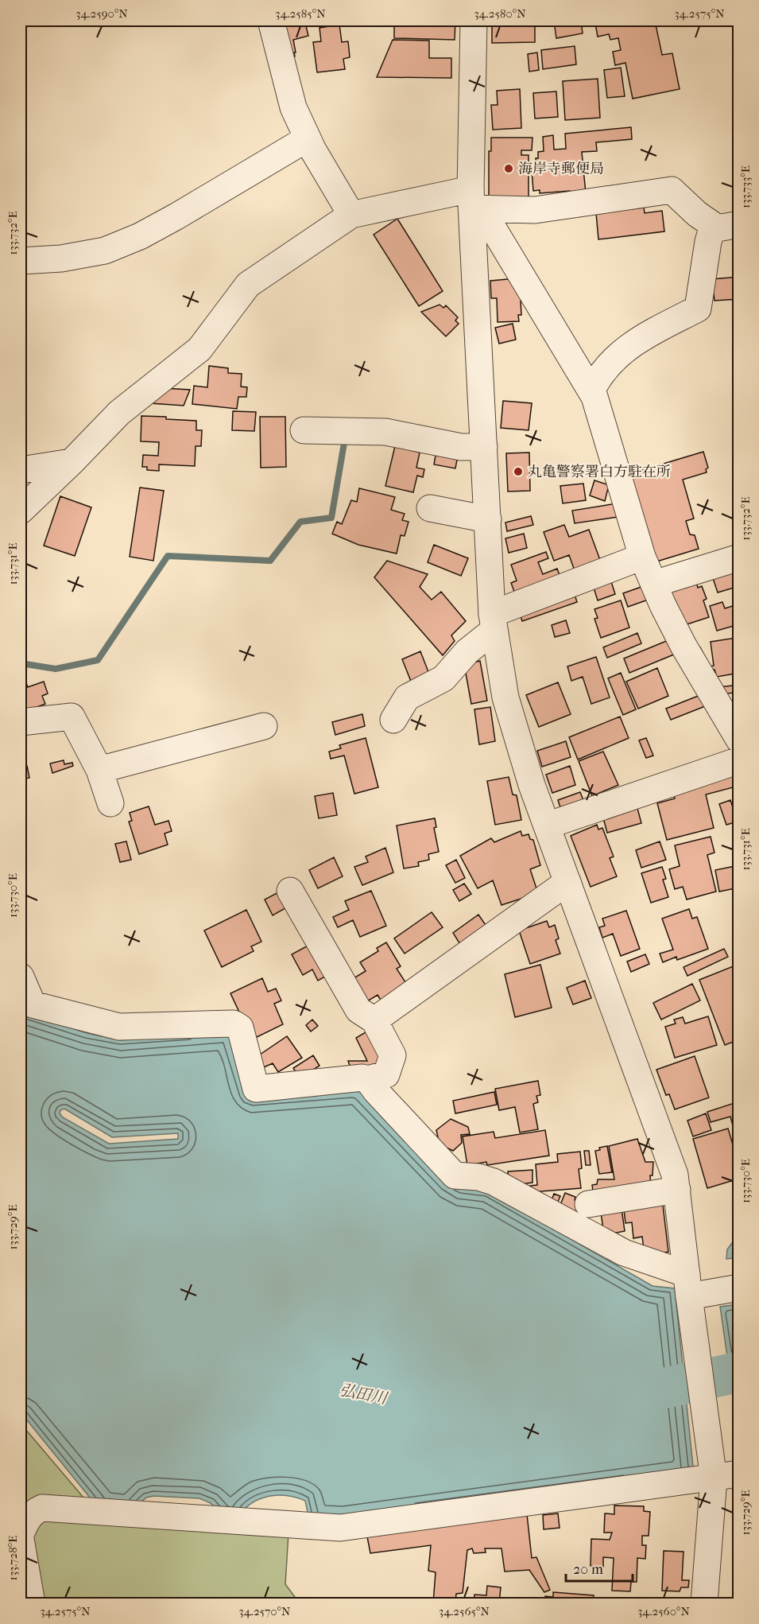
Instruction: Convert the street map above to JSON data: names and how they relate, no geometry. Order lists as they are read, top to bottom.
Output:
{
  "water": ["弘田川"],
  "places": ["海岸寺郵便局", "丸亀警察署白方駐在所"],
  "scale_bar": "20 m",
  "coordinates": [
    "34.2590°N",
    "34.2585°N",
    "34.2580°N",
    "34.2575°N",
    "133.733°E",
    "133.732°E",
    "133.731°E",
    "133.730°E",
    "133.729°E",
    "133.728°E",
    "34.2570°N",
    "34.2565°N",
    "34.2560°N"
  ]
}
